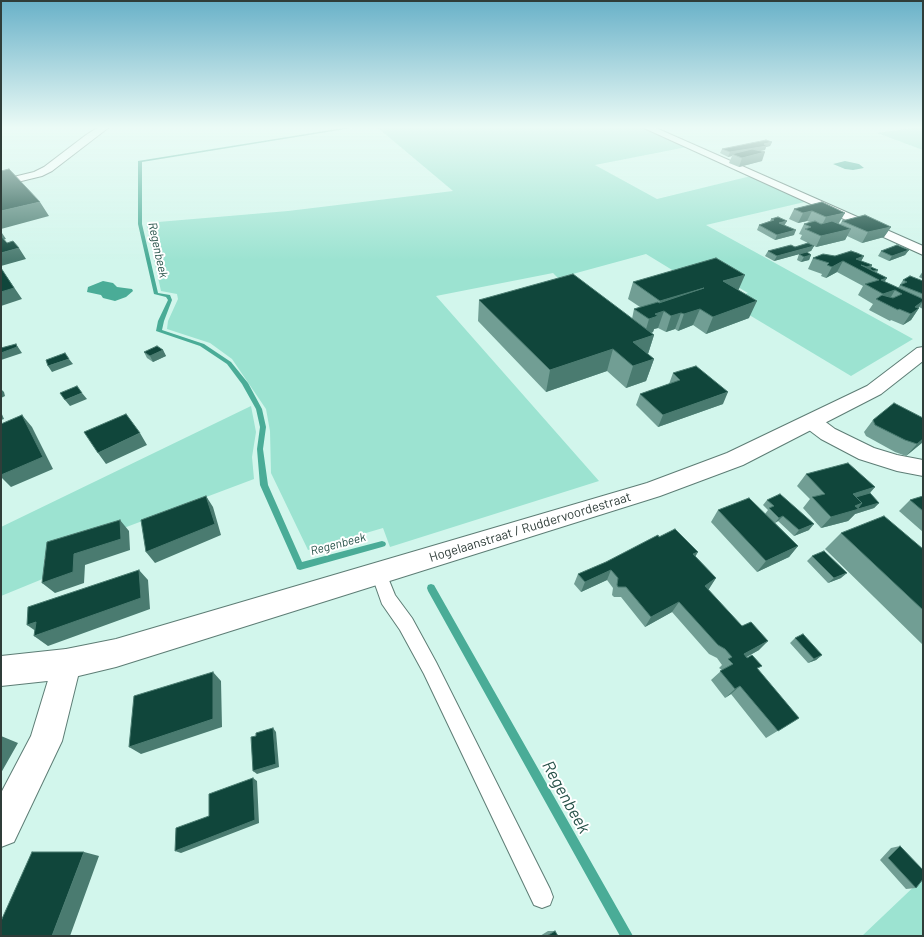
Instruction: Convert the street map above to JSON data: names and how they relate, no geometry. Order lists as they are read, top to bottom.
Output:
{
  "streets": {
    "street": ["Hogelaanstraat / Ruddervoordestraat"]
  },
  "water": ["Regenbeek"]
}
